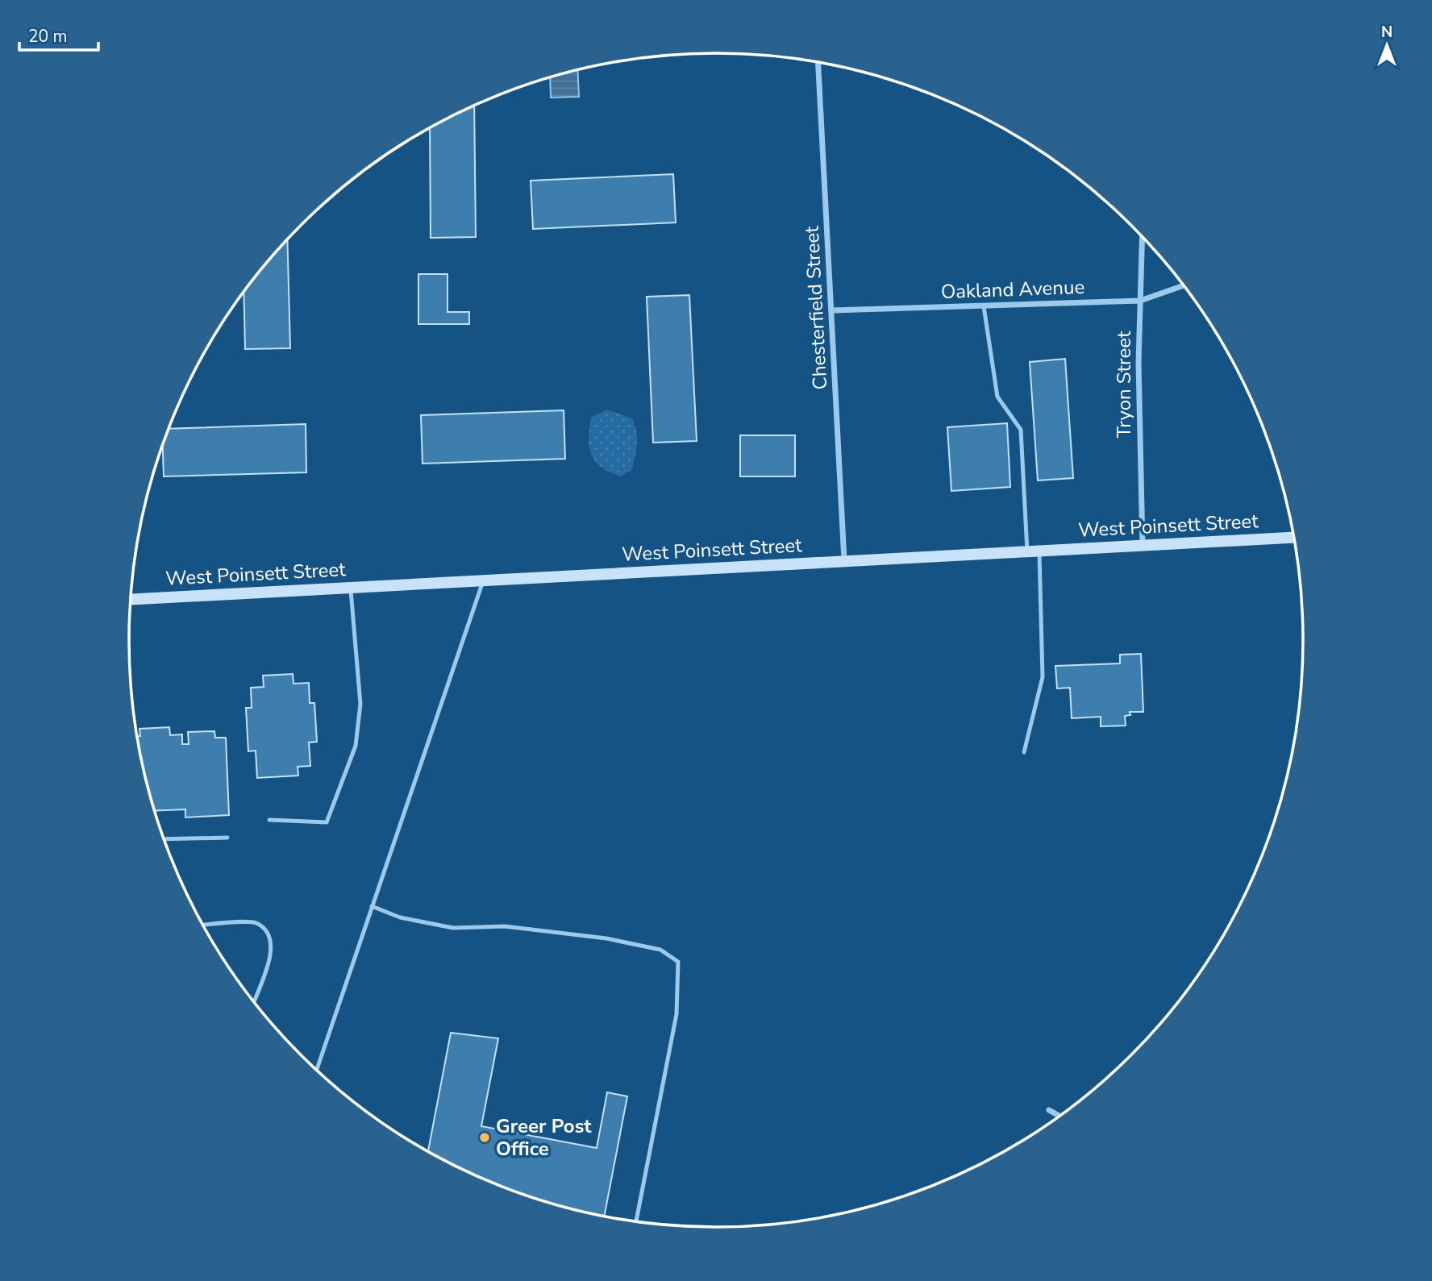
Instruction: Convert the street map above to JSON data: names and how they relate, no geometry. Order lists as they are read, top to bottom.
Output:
{
  "streets": {
    "main road": ["West Poinsett Street"],
    "street": ["Oakland Avenue", "Chesterfield Street", "Tryon Street"]
  },
  "crossings": [
    ["Oakland Avenue", "Chesterfield Street"],
    ["Oakland Avenue", "Tryon Street"],
    ["Chesterfield Street", "West Poinsett Street"],
    ["Tryon Street", "West Poinsett Street"]
  ],
  "places": ["Greer Post Office"],
  "scale_bar": "20 m",
  "north": "top"
}
